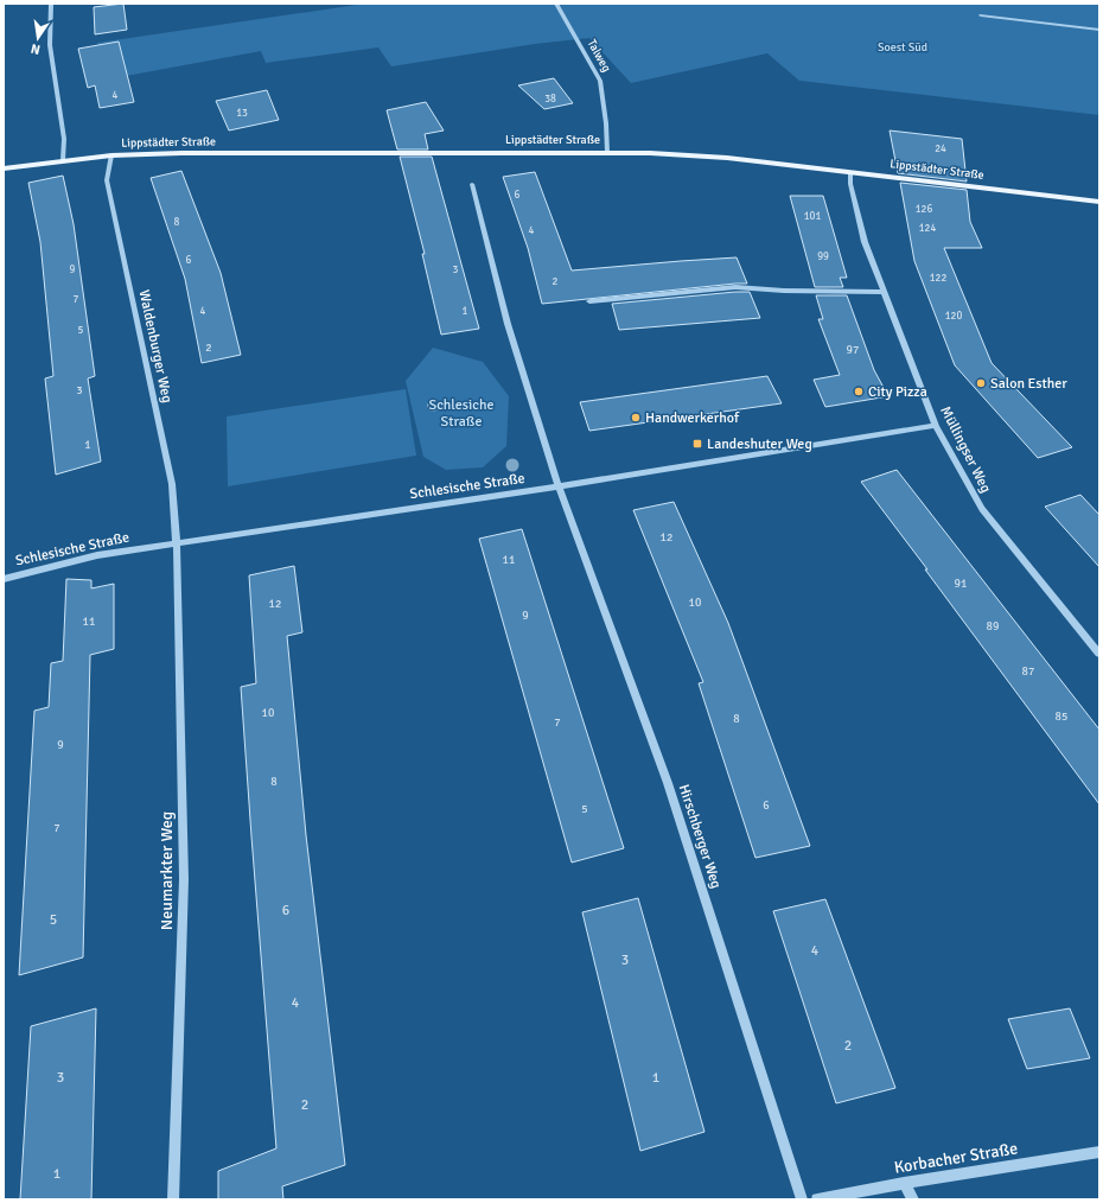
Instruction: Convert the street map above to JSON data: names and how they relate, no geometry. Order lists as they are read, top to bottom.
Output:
{
  "streets": {
    "main road": ["Lippstädter Straße"],
    "street": [
      "Talweg",
      "Waldenburger Weg",
      "Müllingser Weg",
      "Schlesische Straße",
      "Hirschberger Weg",
      "Neumarkter Weg",
      "Korbacher Straße"
    ]
  },
  "crossings": [
    ["Talweg", "Lippstädter Straße"],
    ["Lippstädter Straße", "Waldenburger Weg"],
    ["Lippstädter Straße", "Müllingser Weg"],
    ["Waldenburger Weg", "Schlesische Straße"],
    ["Waldenburger Weg", "Neumarkter Weg"],
    ["Müllingser Weg", "Schlesische Straße"],
    ["Schlesische Straße", "Hirschberger Weg"],
    ["Schlesische Straße", "Neumarkter Weg"]
  ],
  "parks": ["Soest Süd", "Schlesiche Straße"],
  "places": {
    "other": ["Salon Esther", "City Pizza", "Handwerkerhof"],
    "transit": ["Landeshuter Weg"]
  },
  "house_numbers": [
    "4",
    "38",
    "13",
    "24",
    "6",
    "126",
    "101",
    "8",
    "124",
    "4",
    "99",
    "6",
    "9",
    "3",
    "122",
    "2",
    "7",
    "4",
    "1",
    "120",
    "5",
    "2",
    "97",
    "3",
    "1",
    "12",
    "11",
    "91",
    "10",
    "12",
    "9",
    "11",
    "89",
    "87",
    "10",
    "85",
    "8",
    "7",
    "9",
    "8",
    "6",
    "5",
    "7",
    "6",
    "5",
    "4",
    "3",
    "4",
    "2",
    "3",
    "1",
    "2",
    "1"
  ],
  "north": "bottom"
}
